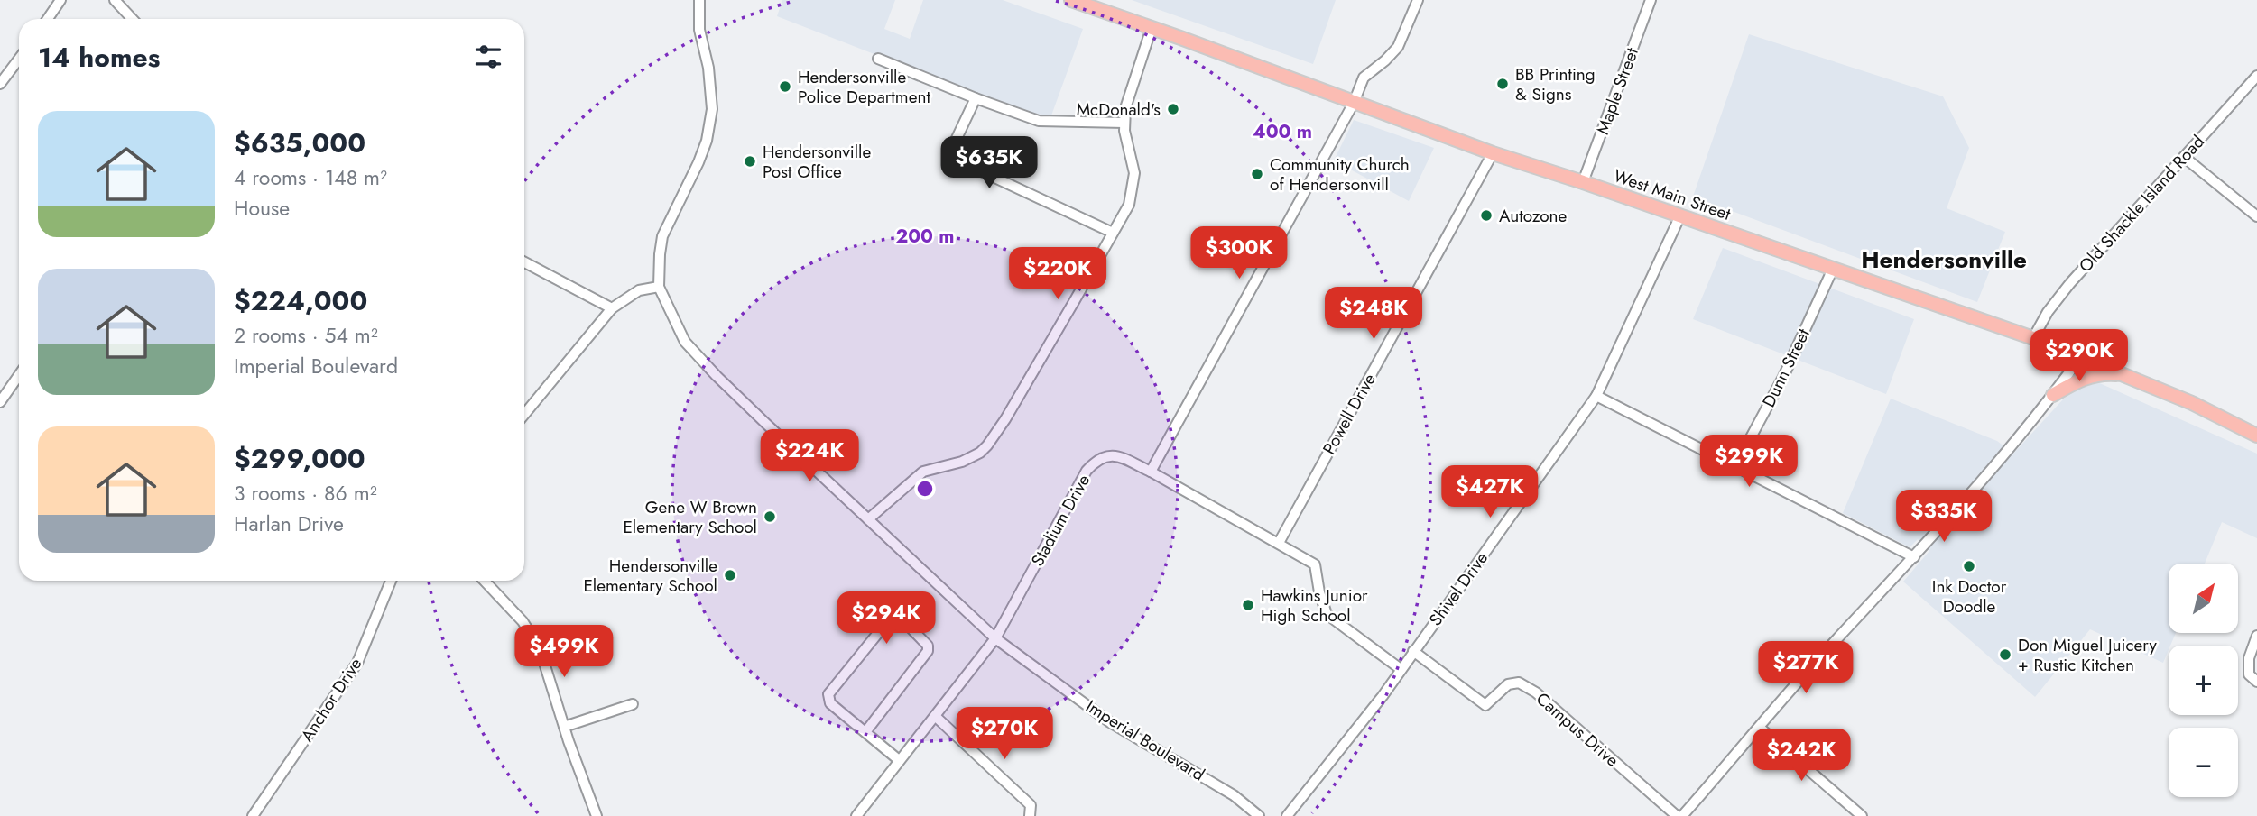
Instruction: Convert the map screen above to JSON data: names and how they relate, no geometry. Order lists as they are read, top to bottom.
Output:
{
  "streets": {
    "main road": ["West Main Street"],
    "street": [
      "Maple Street",
      "Old Shackle Island Road",
      "Dunn Street",
      "Powell Drive",
      "Stadium Drive",
      "Shivel Drive",
      "Anchor Drive",
      "Campus Drive",
      "Imperial Boulevard"
    ]
  },
  "crossings": [
    ["Maple Street", "West Main Street"],
    ["West Main Street", "Old Shackle Island Road"],
    ["West Main Street", "Dunn Street"],
    ["West Main Street", "Powell Drive"],
    ["West Main Street", "Shivel Drive"],
    ["Stadium Drive", "Imperial Boulevard"],
    ["Shivel Drive", "Campus Drive"]
  ],
  "districts": ["Hendersonville"],
  "places": [
    "BB Printing & Signs",
    "Hendersonville Police Department",
    "McDonald's",
    "Hendersonville Post Office",
    "Community Church of Hendersonvill",
    "Autozone",
    "Gene W Brown Elementary School",
    "Ink Doctor Doodle",
    "Hendersonville Elementary School",
    "Hawkins Junior High School",
    "Don Miguel Juicery + Rustic Kitchen"
  ],
  "north": "top right",
  "page": {
    "heading": "14 homes",
    "list": [
      {
        "name": "$635,000",
        "note": "4 rooms · 148 m² · House"
      },
      {
        "name": "$224,000",
        "note": "2 rooms · 54 m² · Imperial Boulevard"
      },
      {
        "name": "$299,000",
        "note": "3 rooms · 86 m² · Harlan Drive"
      }
    ],
    "price": [
      "$635K",
      "$300K",
      "$220K",
      "$248K",
      "$290K",
      "$224K",
      "$299K",
      "$427K",
      "$335K",
      "$294K",
      "$499K",
      "$277K",
      "$270K",
      "$242K"
    ],
    "map_buttons": ["+", "−"]
  },
  "rings": ["400 m", "200 m"]
}
